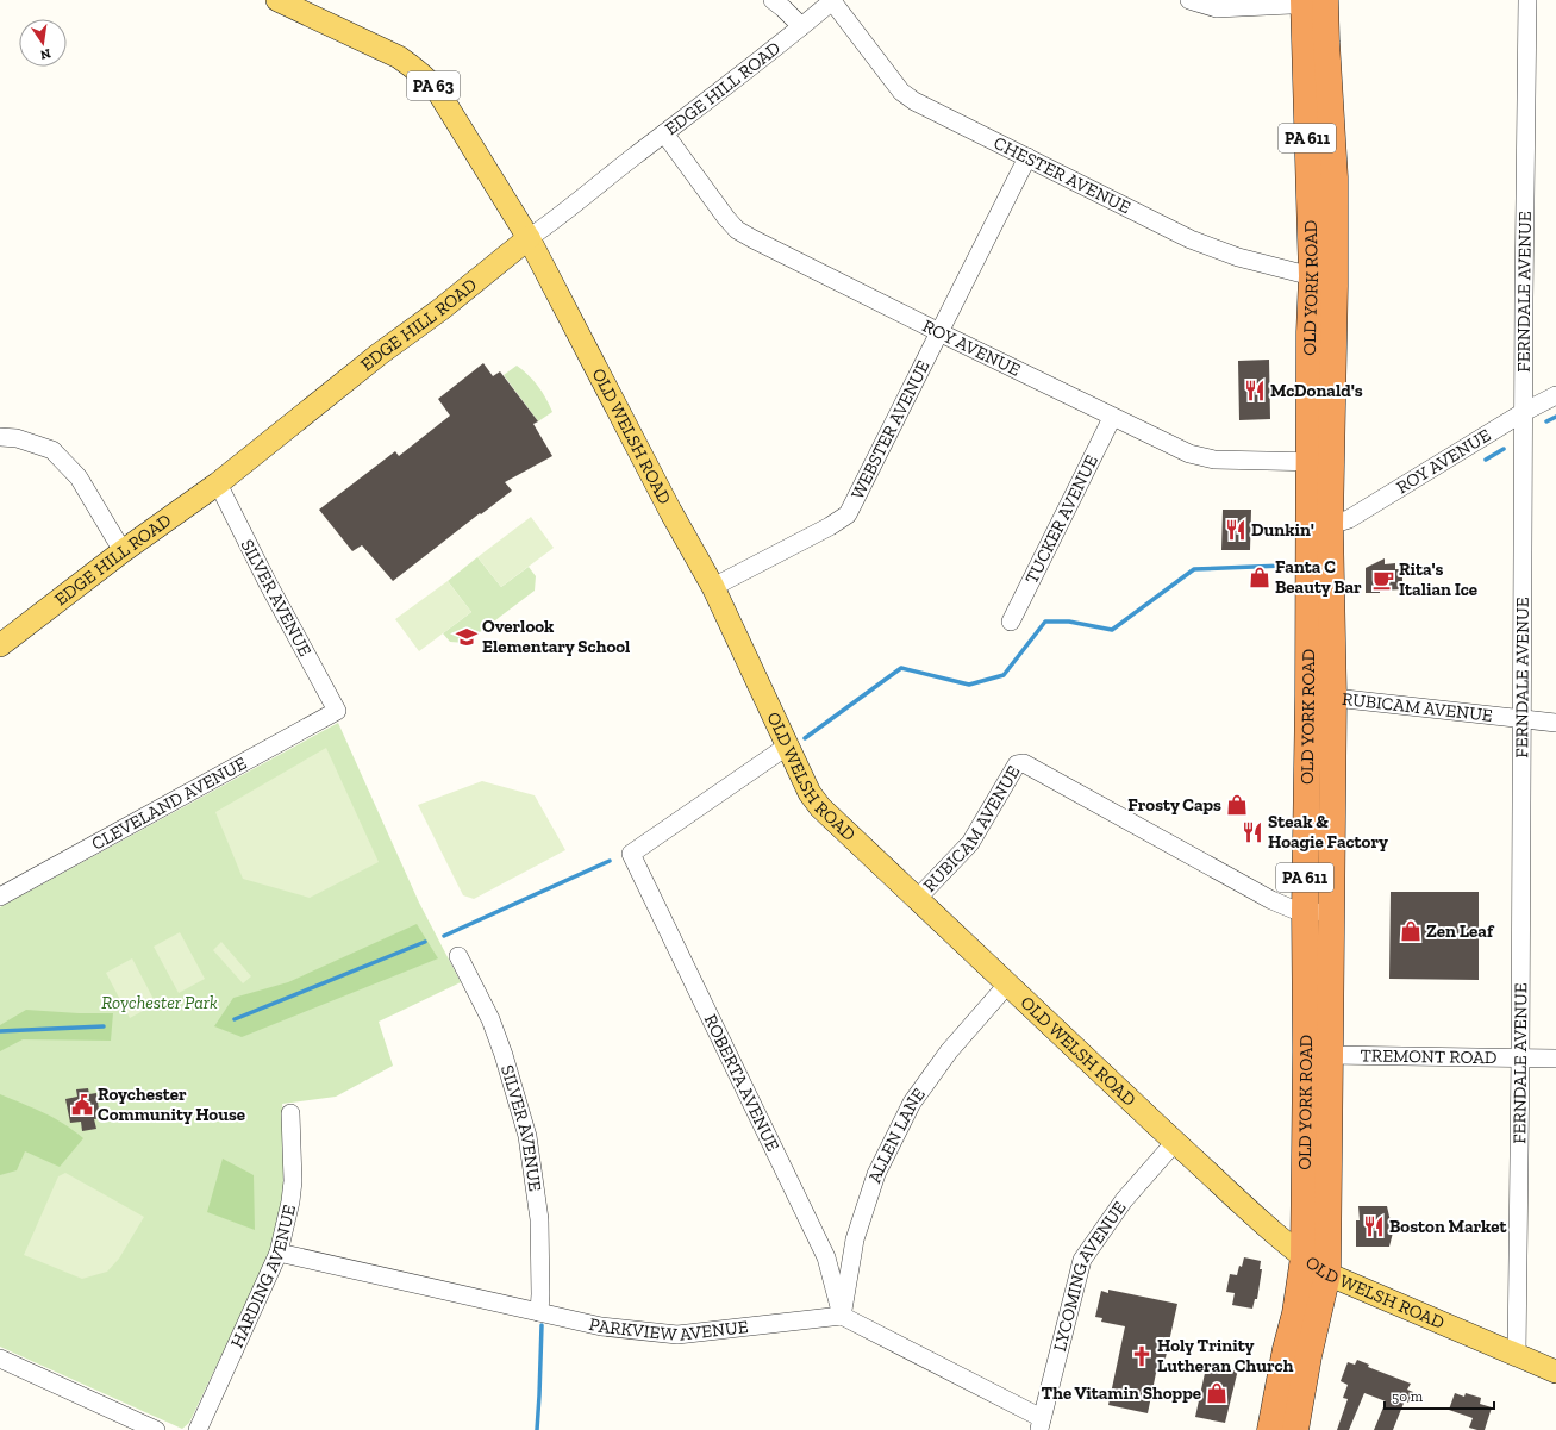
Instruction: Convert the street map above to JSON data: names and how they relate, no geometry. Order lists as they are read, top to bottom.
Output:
{
  "streets": {
    "highway": ["PA 611", "OLD YORK ROAD"],
    "main road": ["PA 63", "EDGE HILL ROAD", "OLD WELSH ROAD"],
    "street": [
      "CHESTER AVENUE",
      "FERNDALE AVENUE",
      "ROY AVENUE",
      "WEBSTER AVENUE",
      "TUCKER AVENUE",
      "SILVER AVENUE",
      "RUBICAM AVENUE",
      "CLEVELAND AVENUE",
      "TREMONT ROAD",
      "ROBERTA AVENUE",
      "ALLEN LANE",
      "HARDING AVENUE",
      "LYCOMING AVENUE",
      "PARKVIEW AVENUE"
    ]
  },
  "crossings": [
    ["EDGE HILL ROAD", "CHESTER AVENUE"],
    ["EDGE HILL ROAD", "ROY AVENUE"],
    ["EDGE HILL ROAD", "OLD WELSH ROAD"],
    ["EDGE HILL ROAD", "SILVER AVENUE"],
    ["CHESTER AVENUE", "OLD YORK ROAD"],
    ["CHESTER AVENUE", "WEBSTER AVENUE"],
    ["OLD YORK ROAD", "ROY AVENUE"],
    ["OLD YORK ROAD", "OLD WELSH ROAD"],
    ["OLD YORK ROAD", "RUBICAM AVENUE"],
    ["OLD YORK ROAD", "TREMONT ROAD"],
    ["FERNDALE AVENUE", "ROY AVENUE"],
    ["FERNDALE AVENUE", "OLD WELSH ROAD"],
    ["FERNDALE AVENUE", "RUBICAM AVENUE"],
    ["FERNDALE AVENUE", "TREMONT ROAD"],
    ["ROY AVENUE", "WEBSTER AVENUE"],
    ["ROY AVENUE", "TUCKER AVENUE"],
    ["WEBSTER AVENUE", "OLD WELSH ROAD"],
    ["OLD WELSH ROAD", "RUBICAM AVENUE"],
    ["OLD WELSH ROAD", "ROBERTA AVENUE"],
    ["OLD WELSH ROAD", "ALLEN LANE"],
    ["OLD WELSH ROAD", "LYCOMING AVENUE"],
    ["SILVER AVENUE", "CLEVELAND AVENUE"],
    ["SILVER AVENUE", "PARKVIEW AVENUE"],
    ["ROBERTA AVENUE", "ALLEN LANE"],
    ["ROBERTA AVENUE", "PARKVIEW AVENUE"],
    ["ALLEN LANE", "PARKVIEW AVENUE"],
    ["HARDING AVENUE", "PARKVIEW AVENUE"]
  ],
  "parks": ["Roychester Park"],
  "places": {
    "restaurant": [
      "McDonald's",
      "Dunkin'",
      "Steak & Hoagie Factory",
      "Boston Market"
    ],
    "shop": [
      "Fanta C Beauty Bar",
      "Frosty Caps",
      "Zen Leaf",
      "The Vitamin Shoppe"
    ],
    "cafe": ["Rita's Italian Ice"],
    "school or university": ["Overlook Elementary School"],
    "public building": ["Roychester Community House"],
    "church": ["Holy Trinity Lutheran Church"]
  },
  "scale_bar": "50 m",
  "north": "bottom"
}
